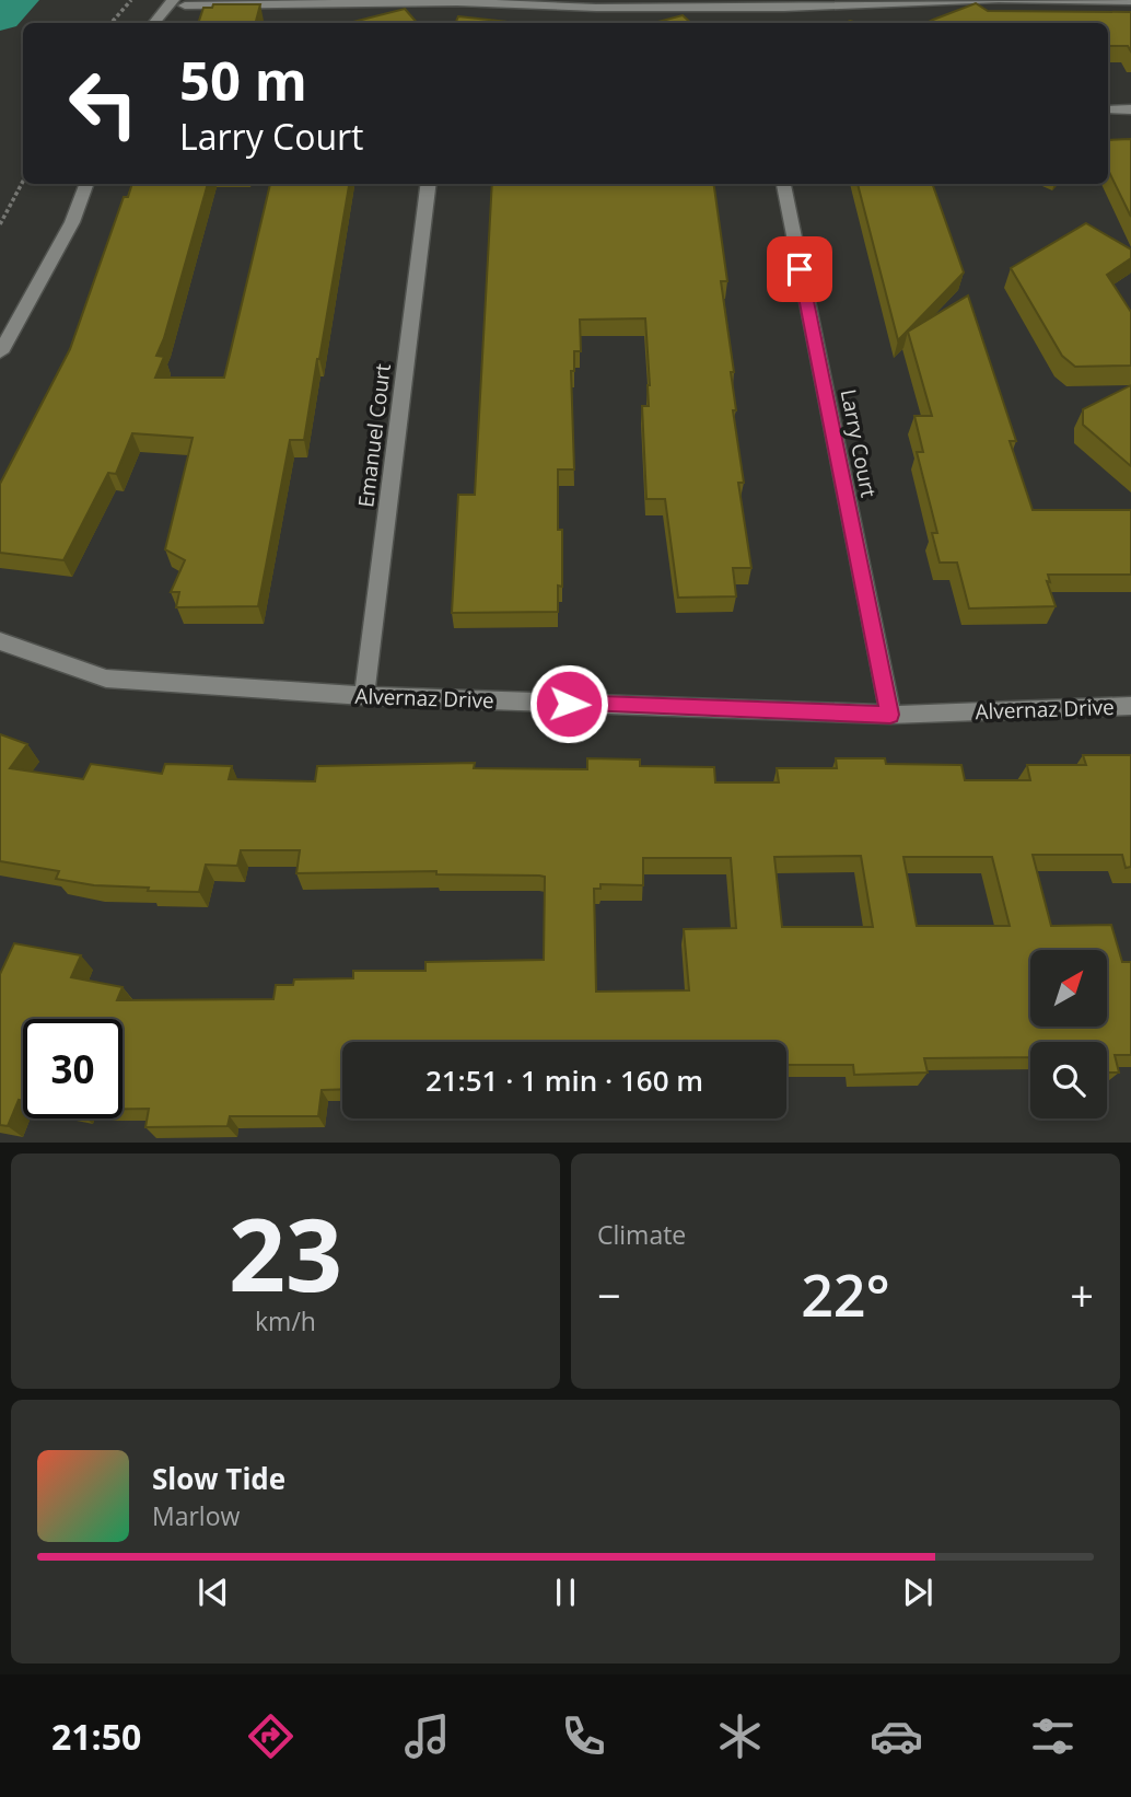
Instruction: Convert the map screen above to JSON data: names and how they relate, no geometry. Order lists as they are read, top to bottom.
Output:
{
  "streets": {
    "street": ["Emanuel Court", "Larry Court", "Alvernaz Drive"]
  },
  "crossings": [
    ["Emanuel Court", "Alvernaz Drive"],
    ["Larry Court", "Alvernaz Drive"]
  ],
  "north": "top right",
  "page": {
    "turn": ["50 m", "Larry Court"],
    "limit": "30",
    "trip": "21:51 · 1 min · 160 m",
    "tile": [
      ["23", "km/h"],
      "Climate"
    ],
    "heat": ["−", "22°", "+"],
    "song": ["Slow Tide", "Marlow"],
    "tabs": "21:50"
  }
}
